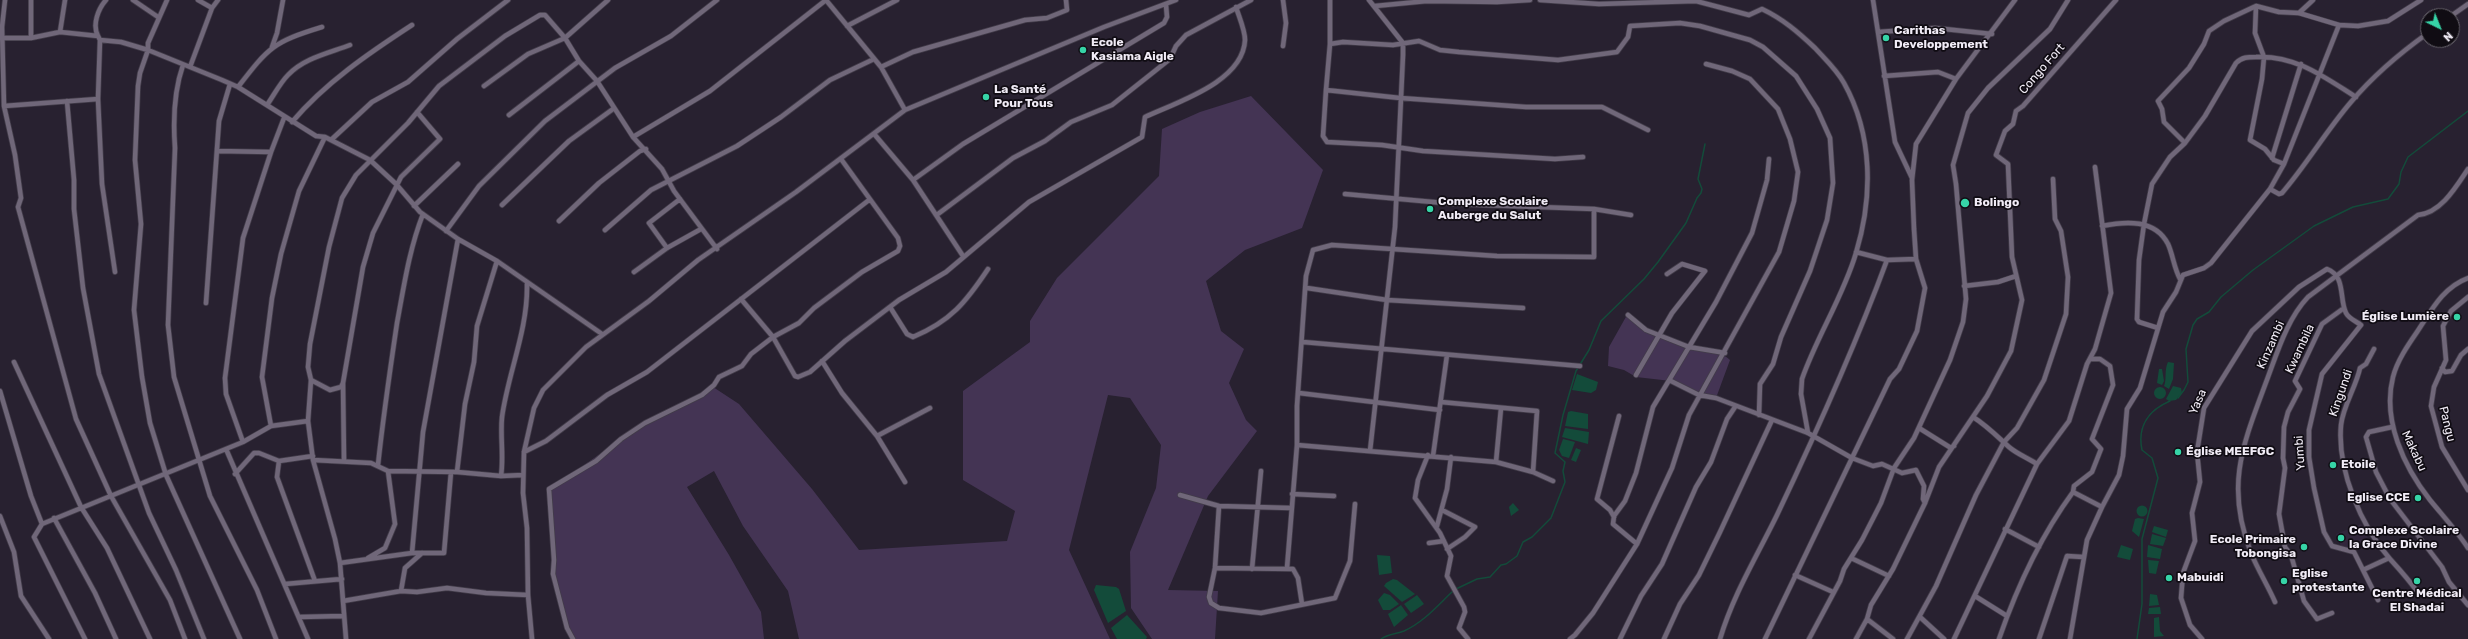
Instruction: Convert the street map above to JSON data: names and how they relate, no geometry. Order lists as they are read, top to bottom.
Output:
{
  "streets": {
    "street": [
      "Congo Fort",
      "Kinzambi",
      "Kwambila",
      "Kingundi",
      "Yasa",
      "Pangu",
      "Makabu",
      "Yumbi"
    ]
  },
  "crossings": [
    ["Kinzambi", "Yasa"],
    ["Kwambila", "Yumbi"]
  ],
  "places": [
    "Carithas Developpement",
    "Ecole Kasiama Aigle",
    "La Santé Pour Tous",
    "Bolingo",
    "Complexe Scolaire Auberge du Salut",
    "Église Lumière",
    "Église MEEFGC",
    "Etoile",
    "Eglise CCE",
    "Complexe Scolaire la Grace Divine",
    "Ecole Primaire Tobongisa",
    "Mabuidi",
    "Eglise protestante",
    "Centre Médical El Shadai"
  ],
  "north": "bottom right"
}
